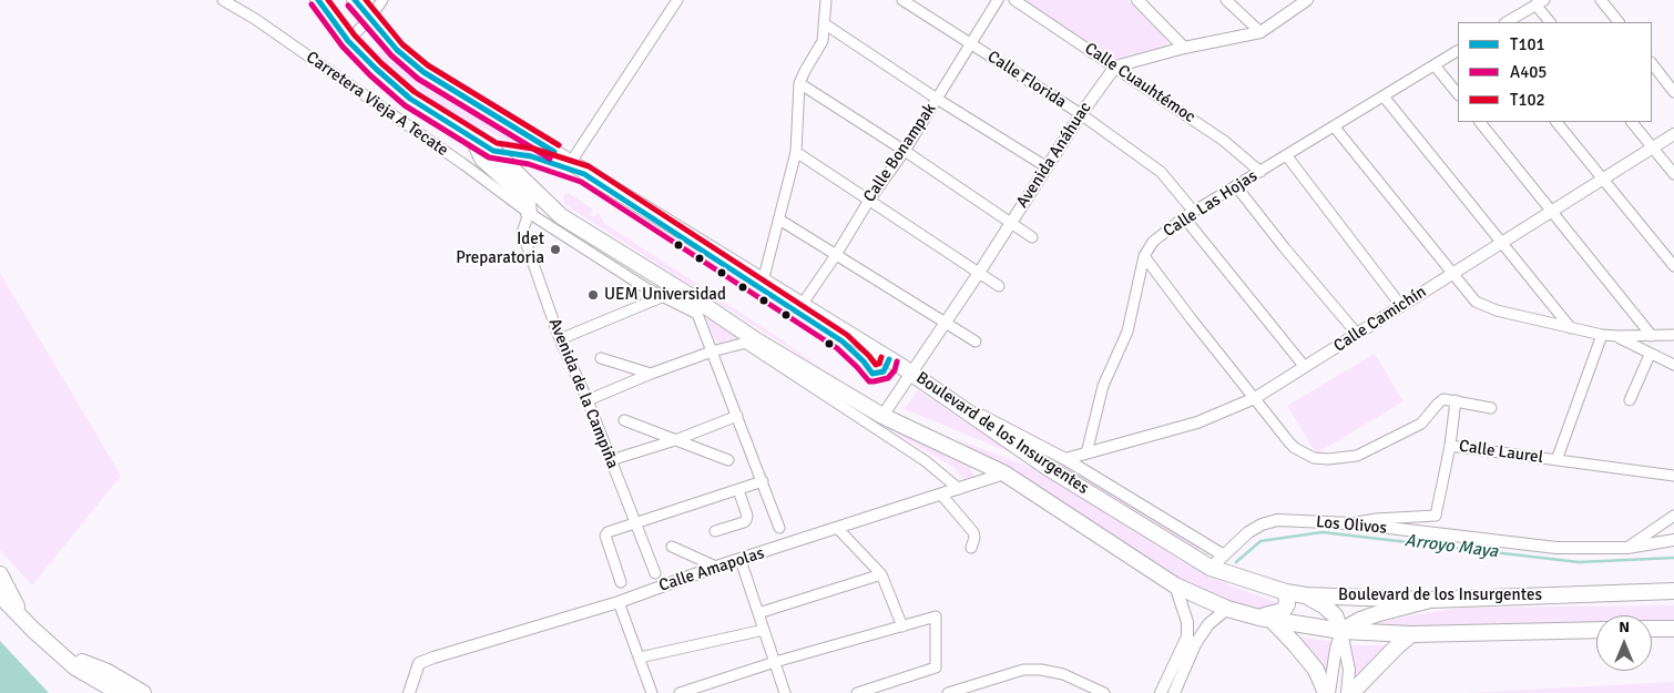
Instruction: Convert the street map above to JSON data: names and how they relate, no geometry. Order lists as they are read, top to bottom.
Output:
{
  "streets": {
    "main road": ["Boulevard de los Insurgentes"],
    "street": [
      "Calle Florida",
      "Calle Cuauhtémoc",
      "Carretera Vieja A Tecate",
      "Calle Bonampak",
      "Avenida Anáhuac",
      "Calle Las Hojas",
      "Calle Camichín",
      "Avenida de la Campiña",
      "Calle Laurel",
      "Los Olivos",
      "Calle Amapolas"
    ]
  },
  "crossings": [
    ["Calle Florida", "Calle Bonampak"],
    ["Calle Florida", "Avenida Anáhuac"],
    ["Calle Florida", "Calle Las Hojas"],
    ["Calle Cuauhtémoc", "Avenida Anáhuac"],
    ["Calle Cuauhtémoc", "Calle Las Hojas"],
    ["Carretera Vieja A Tecate", "Avenida de la Campiña"],
    ["Calle Bonampak", "Boulevard de los Insurgentes"],
    ["Avenida Anáhuac", "Boulevard de los Insurgentes"],
    ["Calle Las Hojas", "Calle Camichín"],
    ["Boulevard de los Insurgentes", "Los Olivos"],
    ["Boulevard de los Insurgentes", "Calle Amapolas"],
    ["Calle Laurel", "Los Olivos"]
  ],
  "water": ["Arroyo Maya"],
  "places": ["Idet Preparatoria", "UEM Universidad"],
  "lines": ["transit line T101", "transit line T102", "transit line A405"],
  "legend": ["T101", "A405", "T102"],
  "north": "top"
}
